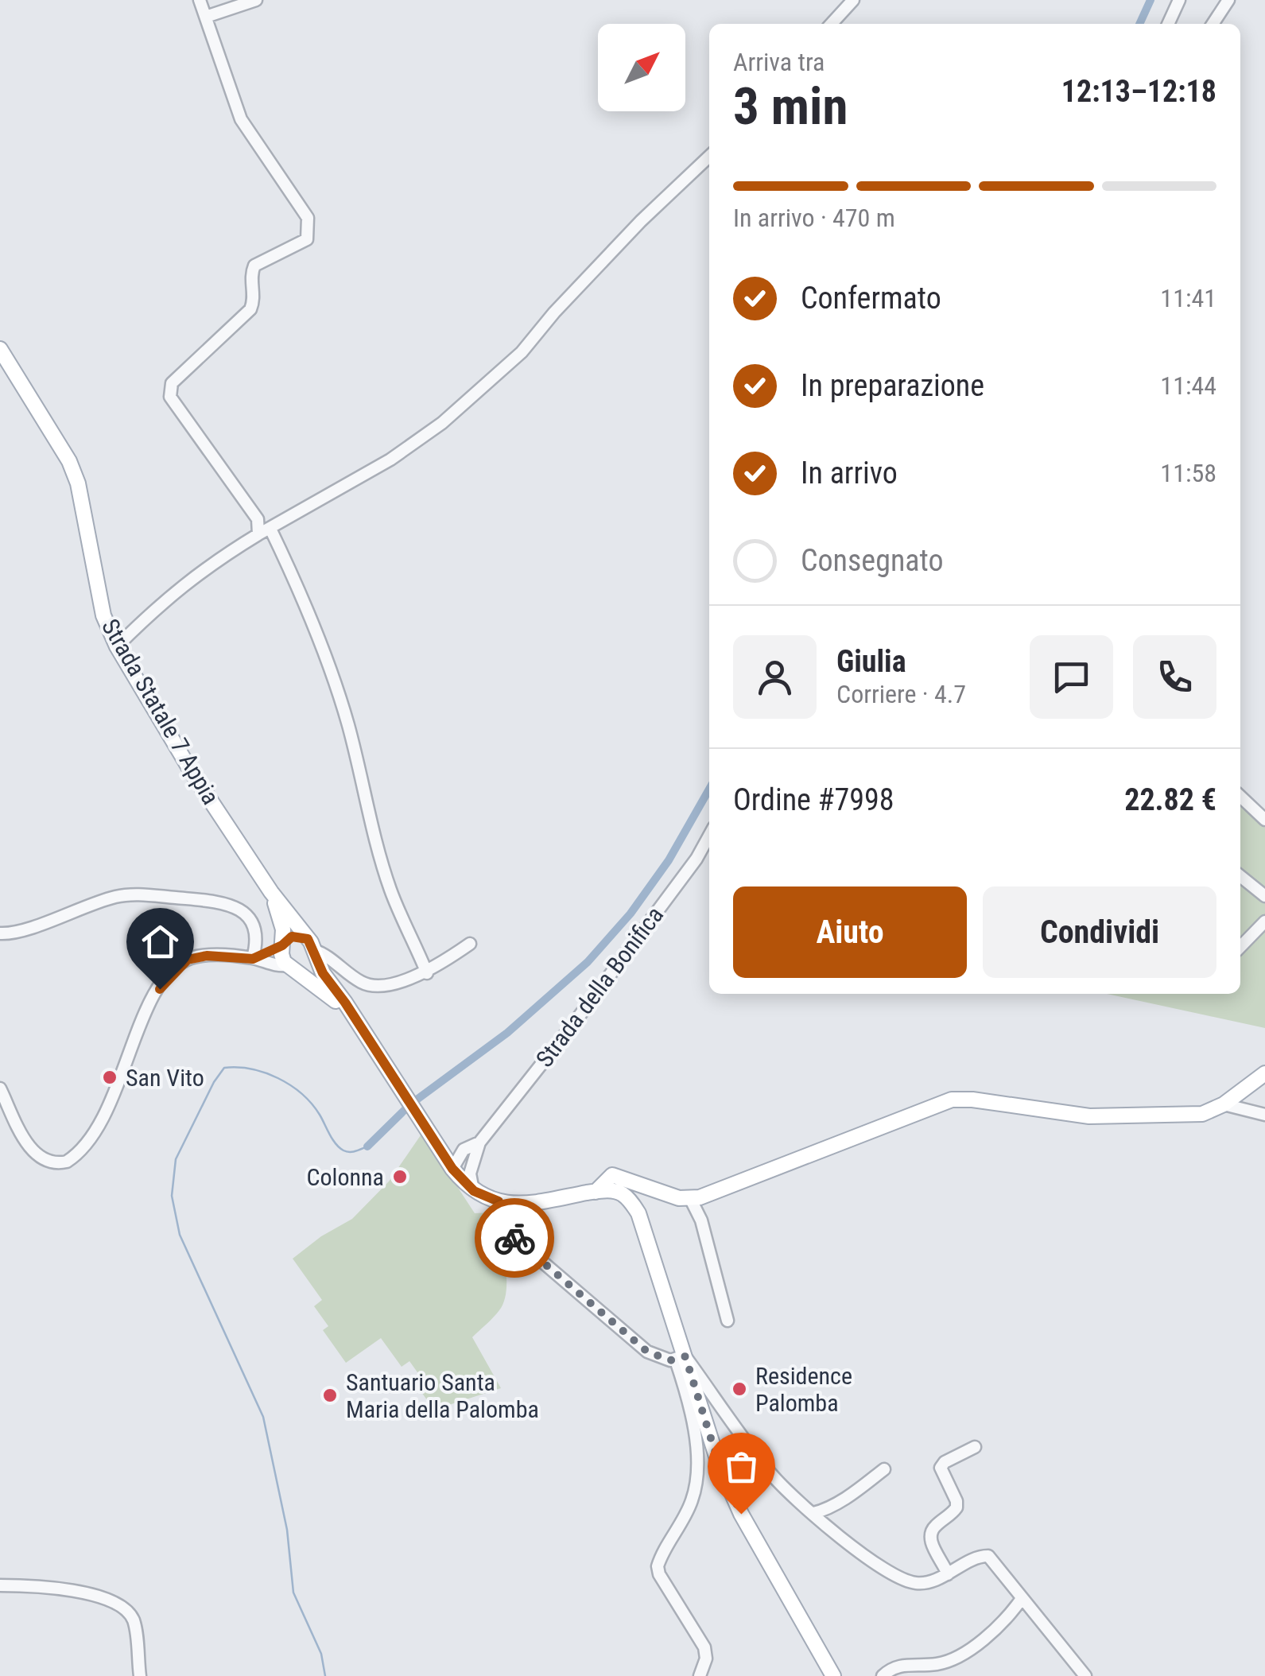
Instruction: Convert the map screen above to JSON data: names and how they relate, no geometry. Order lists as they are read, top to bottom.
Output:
{
  "streets": {
    "main road": ["Strada Statale 7 Appia"],
    "street": ["Strada della Bonifica"]
  },
  "places": [
    "San Vito",
    "Colonna",
    "Residence Palomba",
    "Santuario Santa Maria della Palomba"
  ],
  "north": "top right",
  "page": {
    "heading": ["3 min", "Arriva tra", "12:13–12:18"],
    "panel": [
      "Giulia",
      "Corriere · 4.7",
      "Ordine #7998",
      "22.82 €"
    ],
    "bar": "In arrivo · 470 m",
    "list": [
      ["Confermato", "11:41"],
      ["In preparazione", "11:44"],
      ["In arrivo", "11:58"],
      "Consegnato"
    ],
    "buttons": ["Aiuto", "Condividi"]
  }
}
